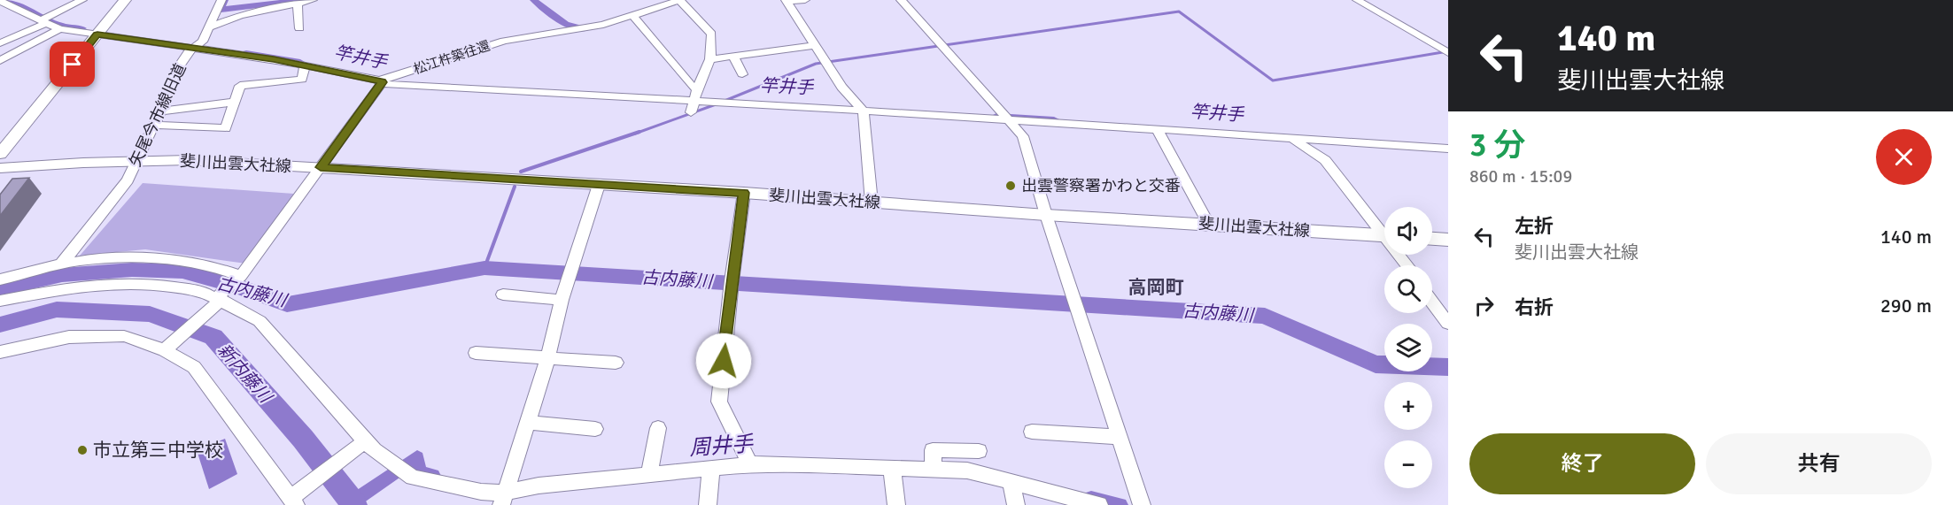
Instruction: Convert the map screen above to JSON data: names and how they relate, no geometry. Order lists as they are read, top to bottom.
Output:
{
  "streets": {
    "main road": ["斐川出雲大社線"],
    "street": ["松江杵築往還", "矢尾今市線旧道"]
  },
  "crossings": [
    ["松江杵築往還", "矢尾今市線旧道"],
    ["矢尾今市線旧道", "斐川出雲大社線"]
  ],
  "districts": ["高岡町"],
  "water": [
    "竿井手",
    "古内藤川",
    "新内藤川",
    "周井手"
  ],
  "places": ["出雲警察署かわと交番", "市立第三中学校"],
  "page": {
    "turn": ["140 m", "斐川出雲大社線"],
    "heading": ["3 分", "860 m · 15:09"],
    "list": [
      {
        "name": "左折",
        "note": "斐川出雲大社線",
        "value": "140 m"
      },
      {
        "name": "右折",
        "value": "290 m"
      }
    ],
    "map_buttons": ["+", "−"],
    "buttons": ["終了", "共有"]
  }
}
